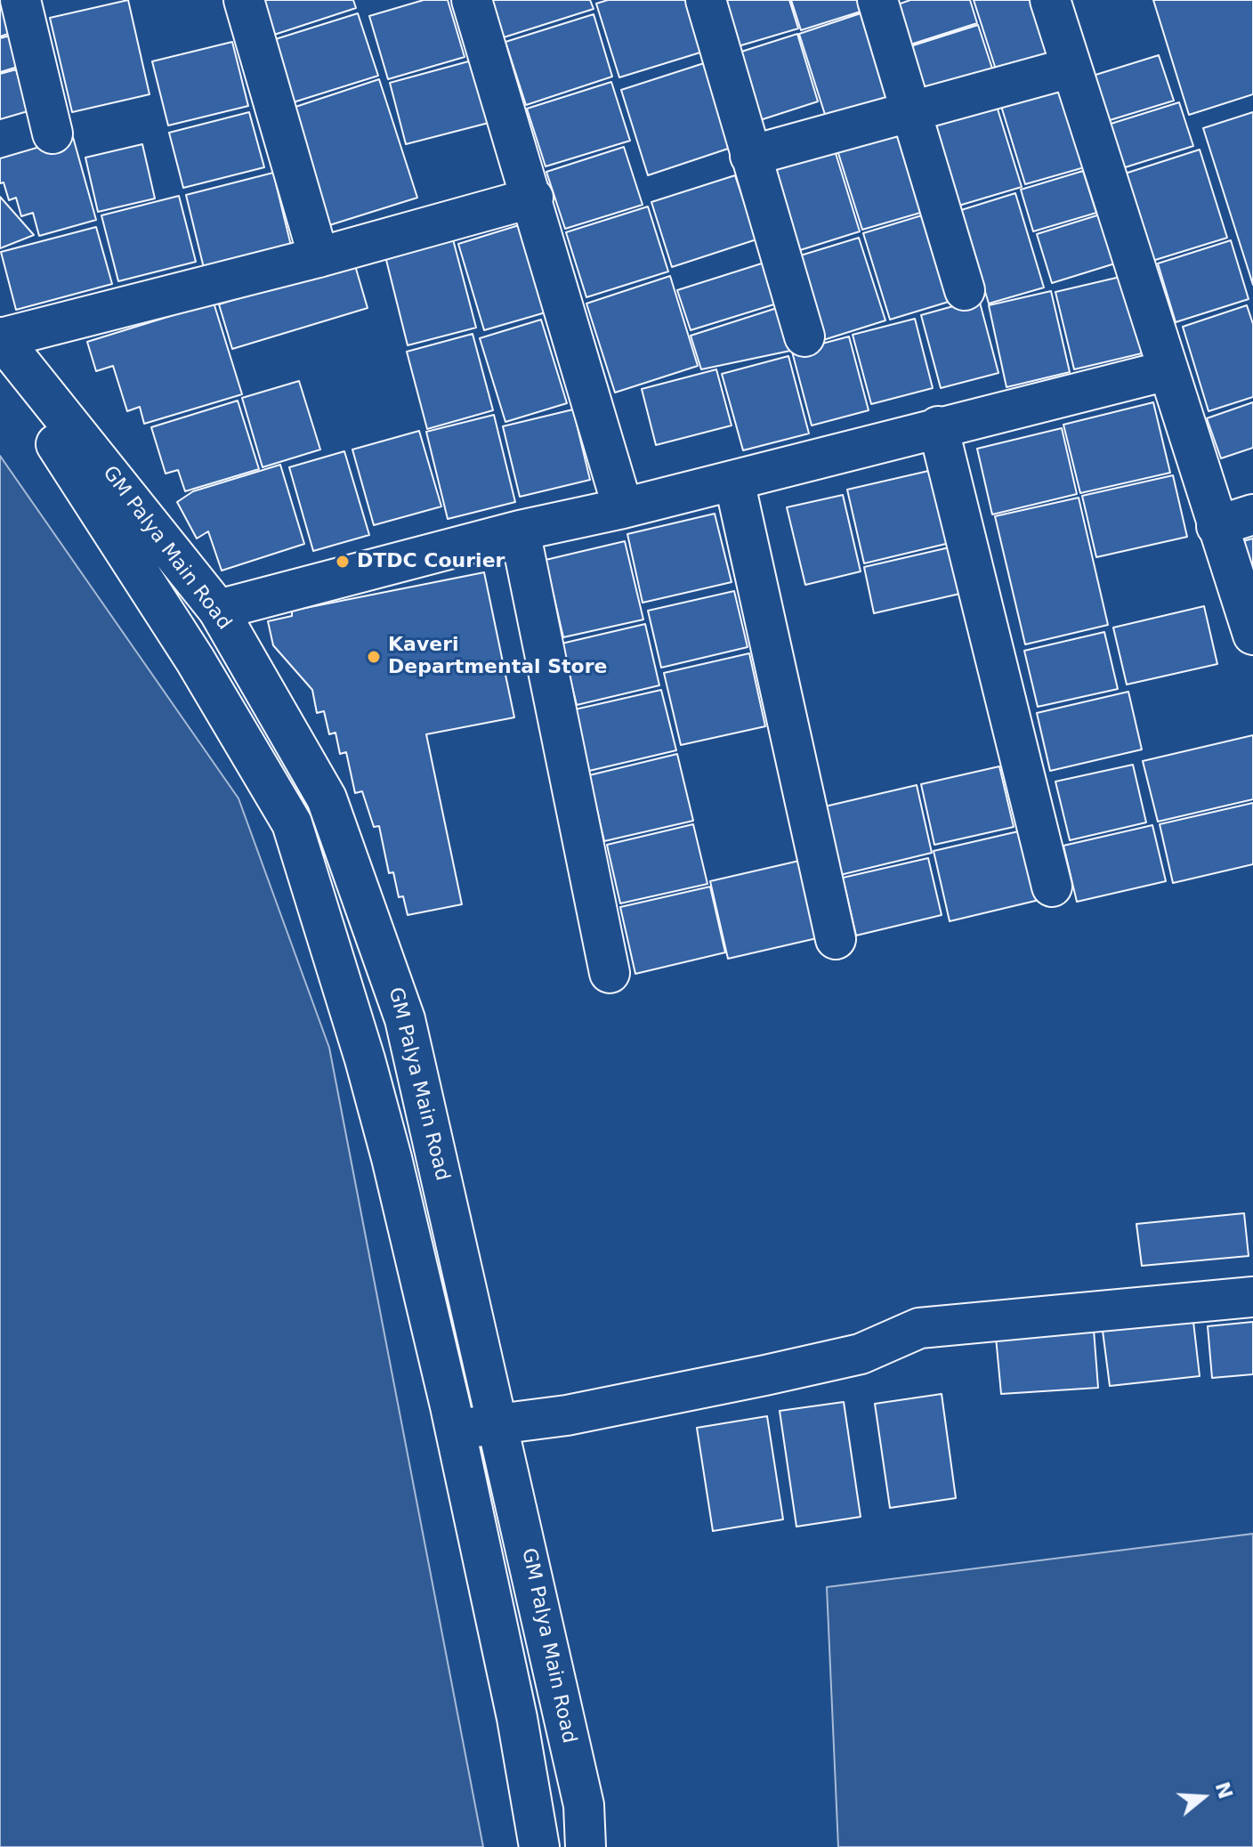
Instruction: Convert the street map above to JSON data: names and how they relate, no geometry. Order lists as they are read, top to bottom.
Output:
{
  "streets": {
    "street": ["GM Palya Main Road"]
  },
  "places": ["DTDC Courier", "Kaveri Departmental Store"],
  "north": "right"
}
